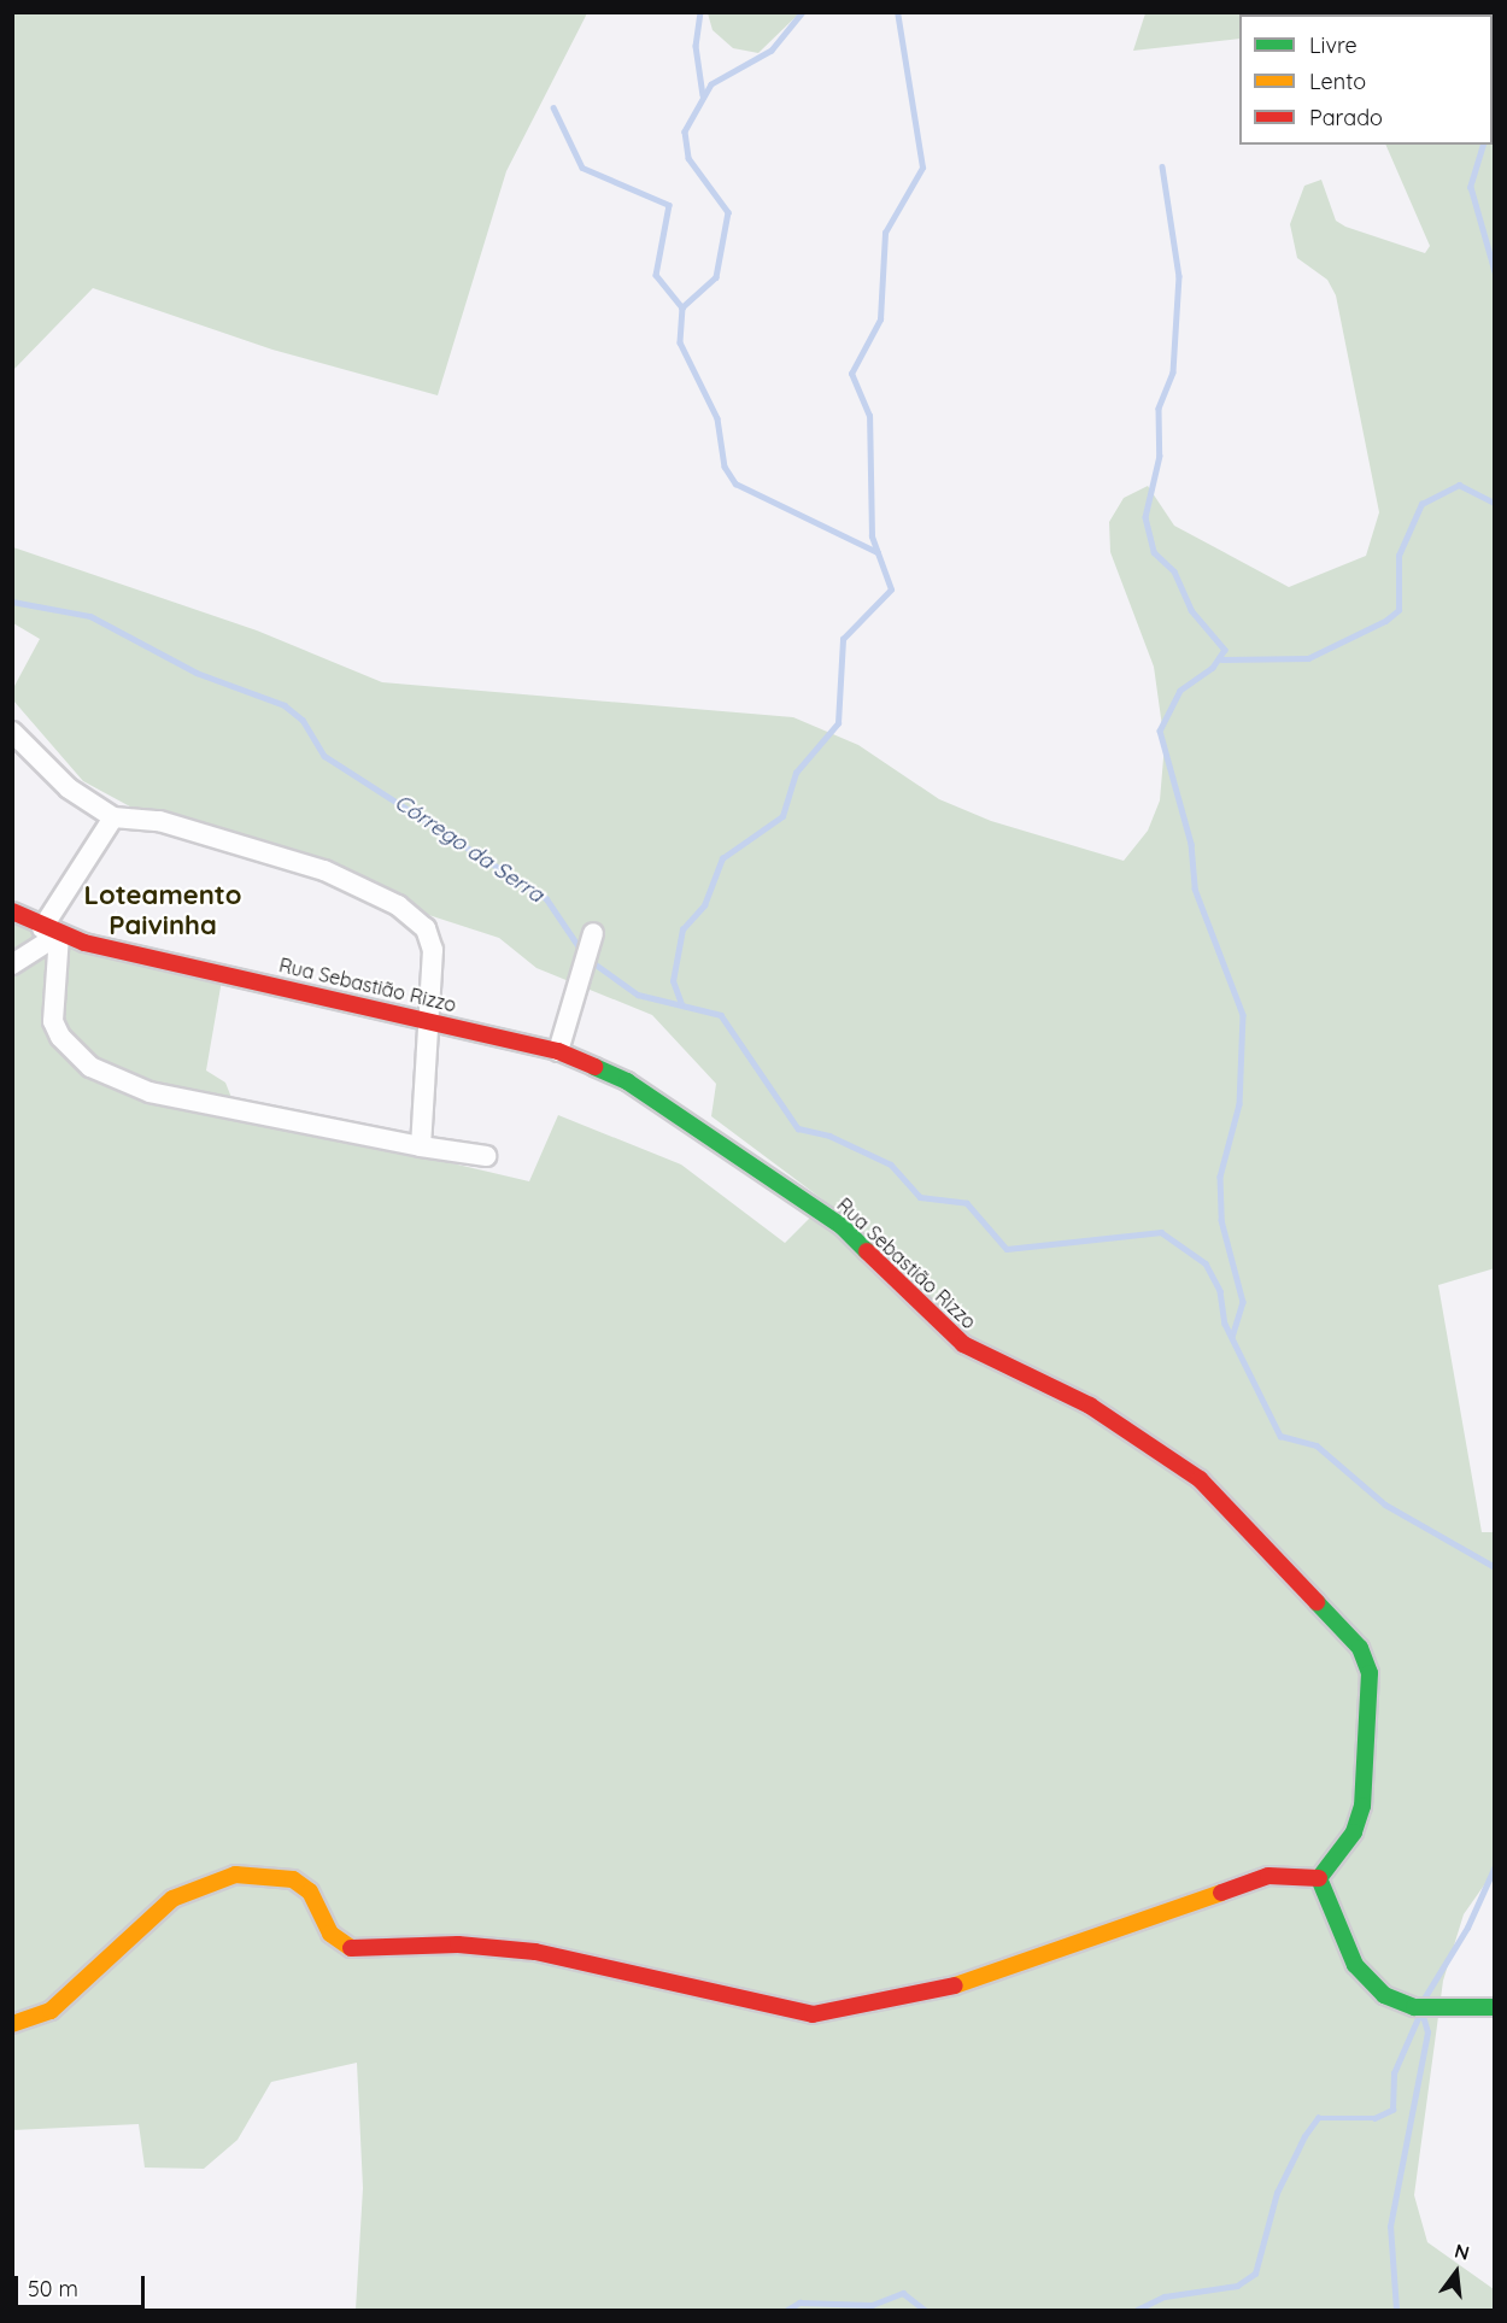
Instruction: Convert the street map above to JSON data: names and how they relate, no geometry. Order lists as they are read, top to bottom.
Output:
{
  "streets": {
    "street": ["Rua Sebastião Rizzo"]
  },
  "districts": ["Loteamento Paivinha"],
  "water": ["Córrego da Serra"],
  "legend": ["Livre", "Lento", "Parado"],
  "scale_bar": "50 m",
  "north": "top"
}
